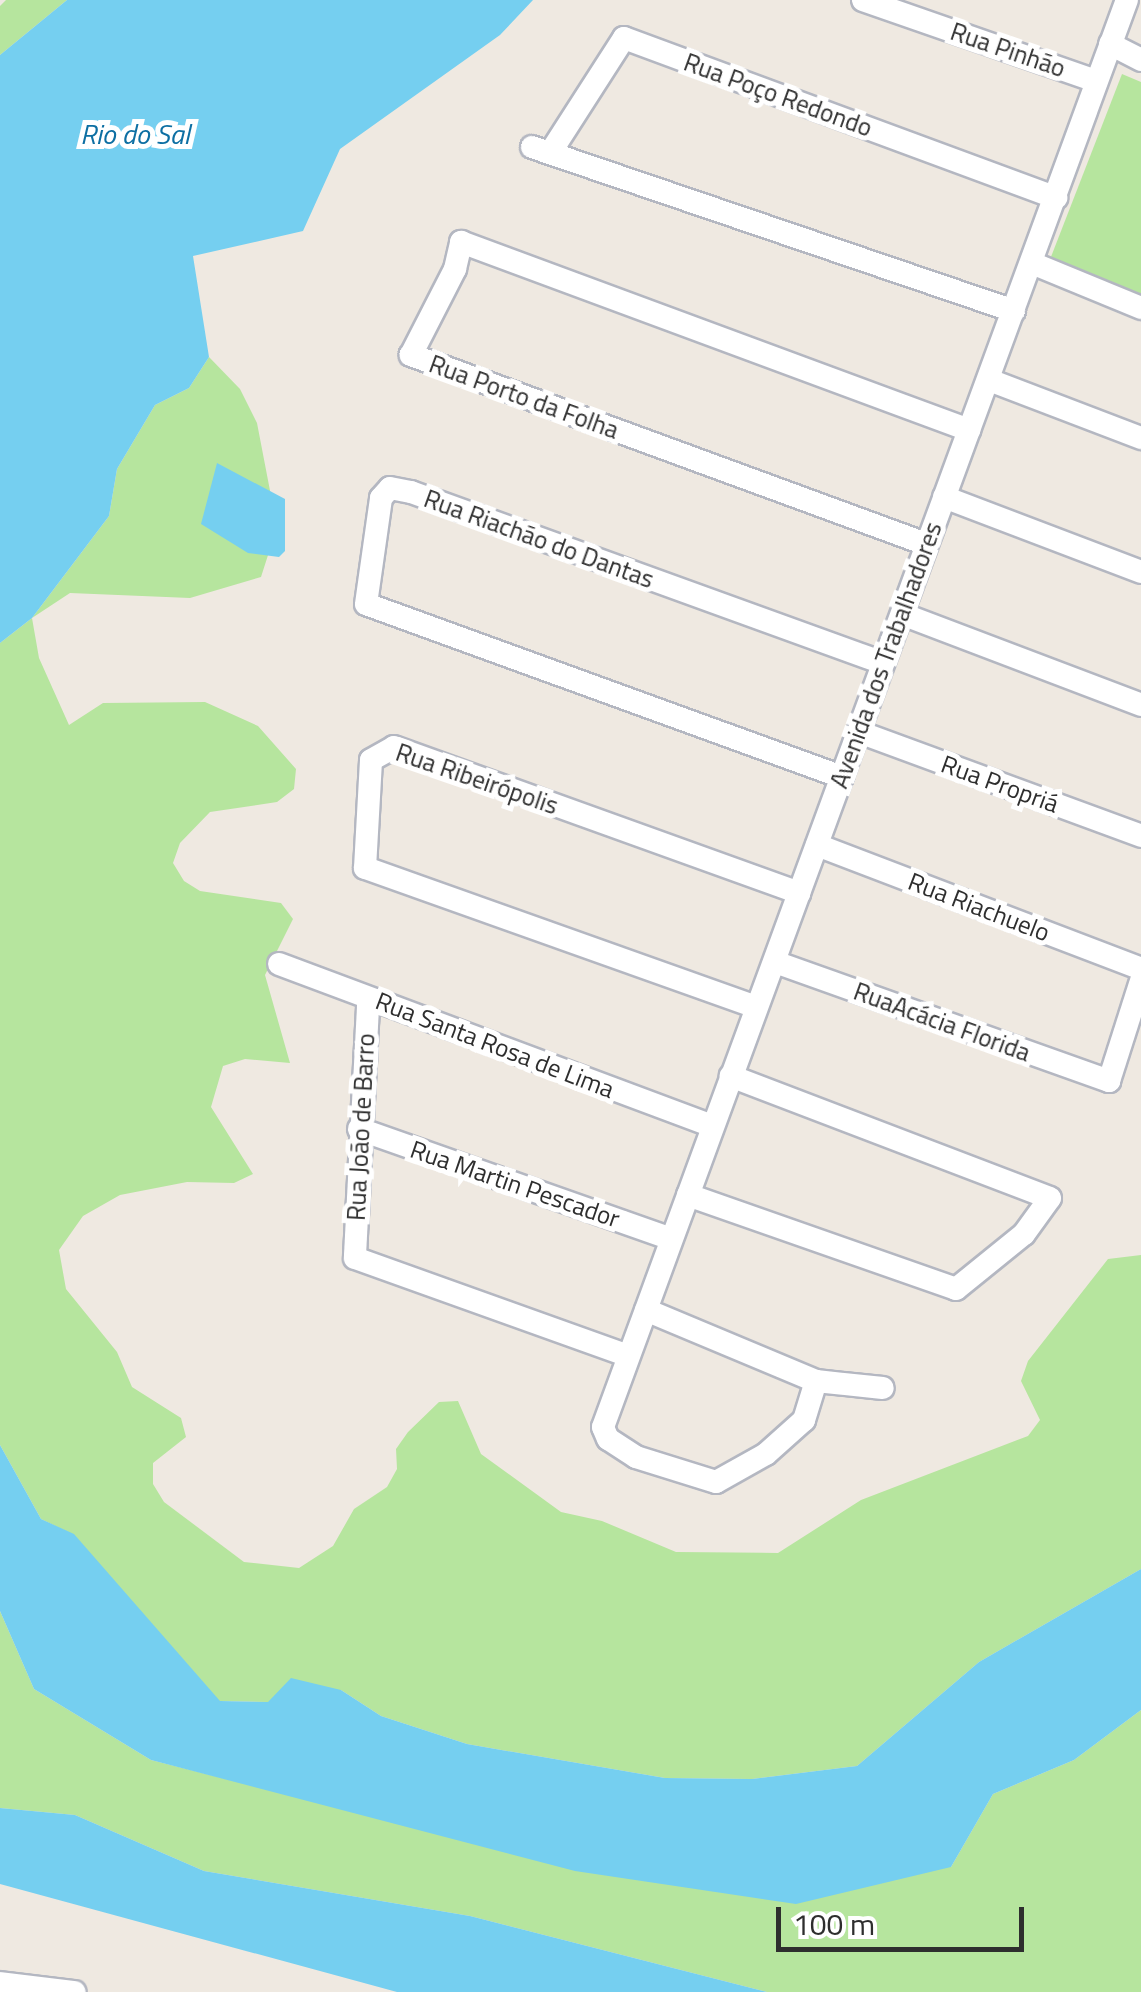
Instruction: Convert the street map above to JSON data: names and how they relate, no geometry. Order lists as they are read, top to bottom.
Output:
{
  "streets": {
    "street": [
      "Rua Pinhão",
      "Rua Poço Redondo",
      "Rua Porto da Folha",
      "Rua Riachão do Dantas",
      "Avenida dos Trabalhadores",
      "Rua Ribeirópolis",
      "Rua Propriá",
      "Rua Riachuelo",
      "RuaAcácia Florida",
      "Rua Santa Rosa de Lima",
      "Rua João de Barro",
      "Rua Martin Pescador"
    ]
  },
  "crossings": [
    ["Rua Pinhão", "Avenida dos Trabalhadores"],
    ["Rua Poço Redondo", "Avenida dos Trabalhadores"],
    ["Rua Porto da Folha", "Avenida dos Trabalhadores"],
    ["Rua Riachão do Dantas", "Avenida dos Trabalhadores"],
    ["Avenida dos Trabalhadores", "Rua Ribeirópolis"],
    ["Avenida dos Trabalhadores", "Rua Propriá"],
    ["Avenida dos Trabalhadores", "Rua Riachuelo"],
    ["Avenida dos Trabalhadores", "RuaAcácia Florida"],
    ["Avenida dos Trabalhadores", "Rua Santa Rosa de Lima"],
    ["Avenida dos Trabalhadores", "Rua João de Barro"],
    ["Avenida dos Trabalhadores", "Rua Martin Pescador"],
    ["Rua Santa Rosa de Lima", "Rua João de Barro"],
    ["Rua João de Barro", "Rua Martin Pescador"]
  ],
  "water": ["Rio do Sal"],
  "scale_bar": "100 m"
}
